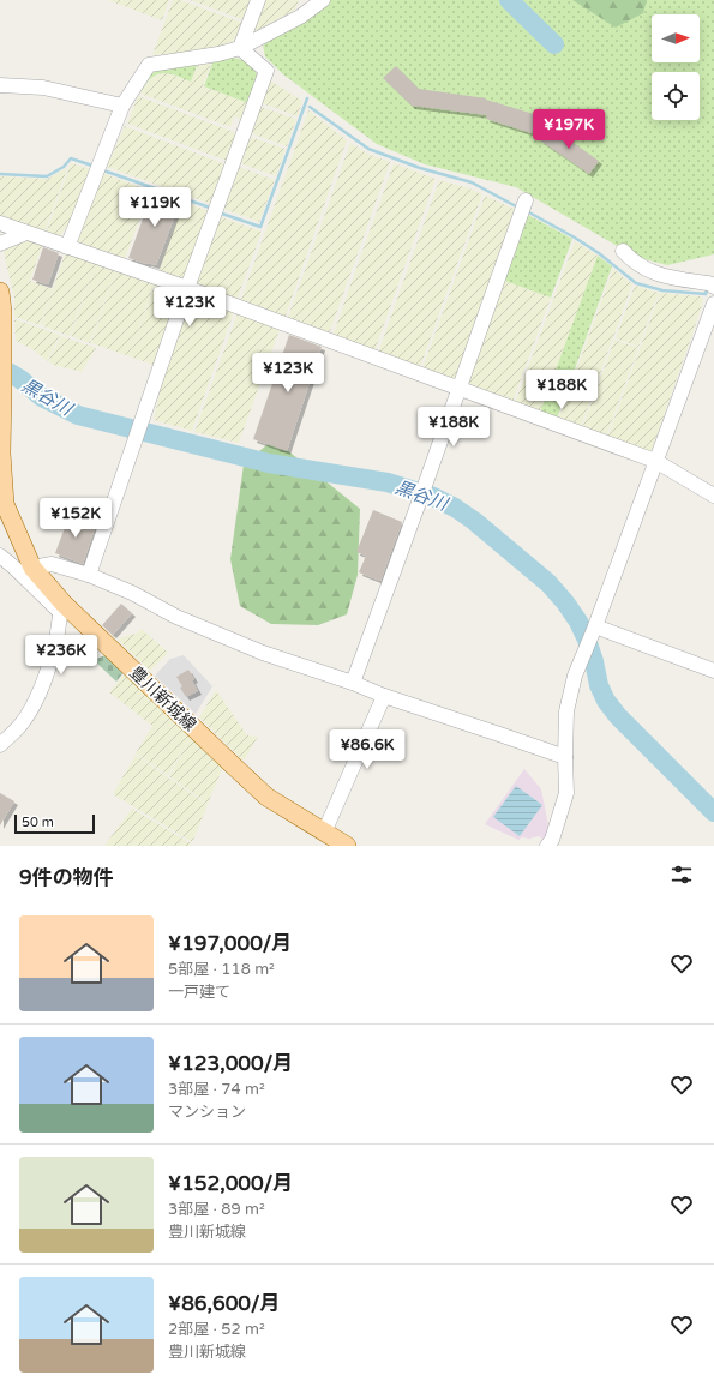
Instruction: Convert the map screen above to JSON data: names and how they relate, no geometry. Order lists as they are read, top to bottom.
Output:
{
  "streets": {
    "main road": ["豊川新城線"]
  },
  "water": ["黒谷川"],
  "scale_bar": "50 m",
  "north": "right",
  "page": {
    "price": [
      "¥197K",
      "¥119K",
      "¥123K",
      "¥123K",
      "¥188K",
      "¥188K",
      "¥152K",
      "¥236K",
      "¥86.6K"
    ],
    "scale": "50 m",
    "heading": "9件の物件",
    "list": [
      {
        "name": "¥197,000/月",
        "note": "5部屋 · 118 m² · 一戸建て"
      },
      {
        "name": "¥123,000/月",
        "note": "3部屋 · 74 m² · マンション"
      },
      {
        "name": "¥152,000/月",
        "note": "3部屋 · 89 m² · 豊川新城線"
      },
      {
        "name": "¥86,600/月",
        "note": "2部屋 · 52 m² · 豊川新城線"
      }
    ]
  }
}
